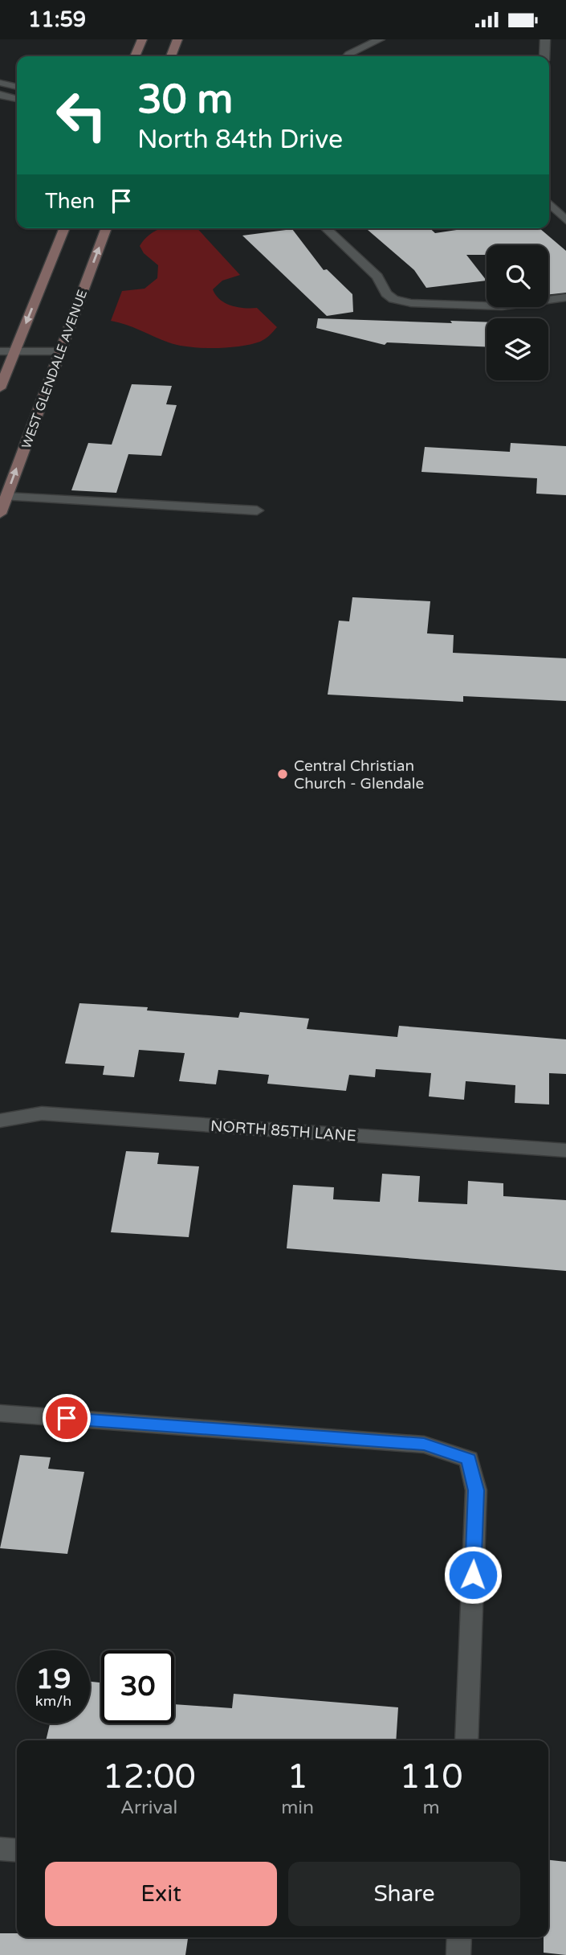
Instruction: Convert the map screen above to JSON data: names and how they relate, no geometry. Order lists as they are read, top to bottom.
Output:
{
  "streets": {
    "main road": ["WEST GLENDALE AVENUE"],
    "street": ["NORTH 85TH LANE"]
  },
  "places": ["Central Christian Church - Glendale"],
  "page": {
    "status": "11:59",
    "turn": ["30 m", "North 84th Drive"],
    "then": "Then",
    "speed": "19 km/h",
    "limit": "30",
    "eta": [
      "12:00",
      "Arrival",
      "1",
      "min",
      "110",
      "m"
    ],
    "buttons": ["Exit", "Share"]
  }
}
